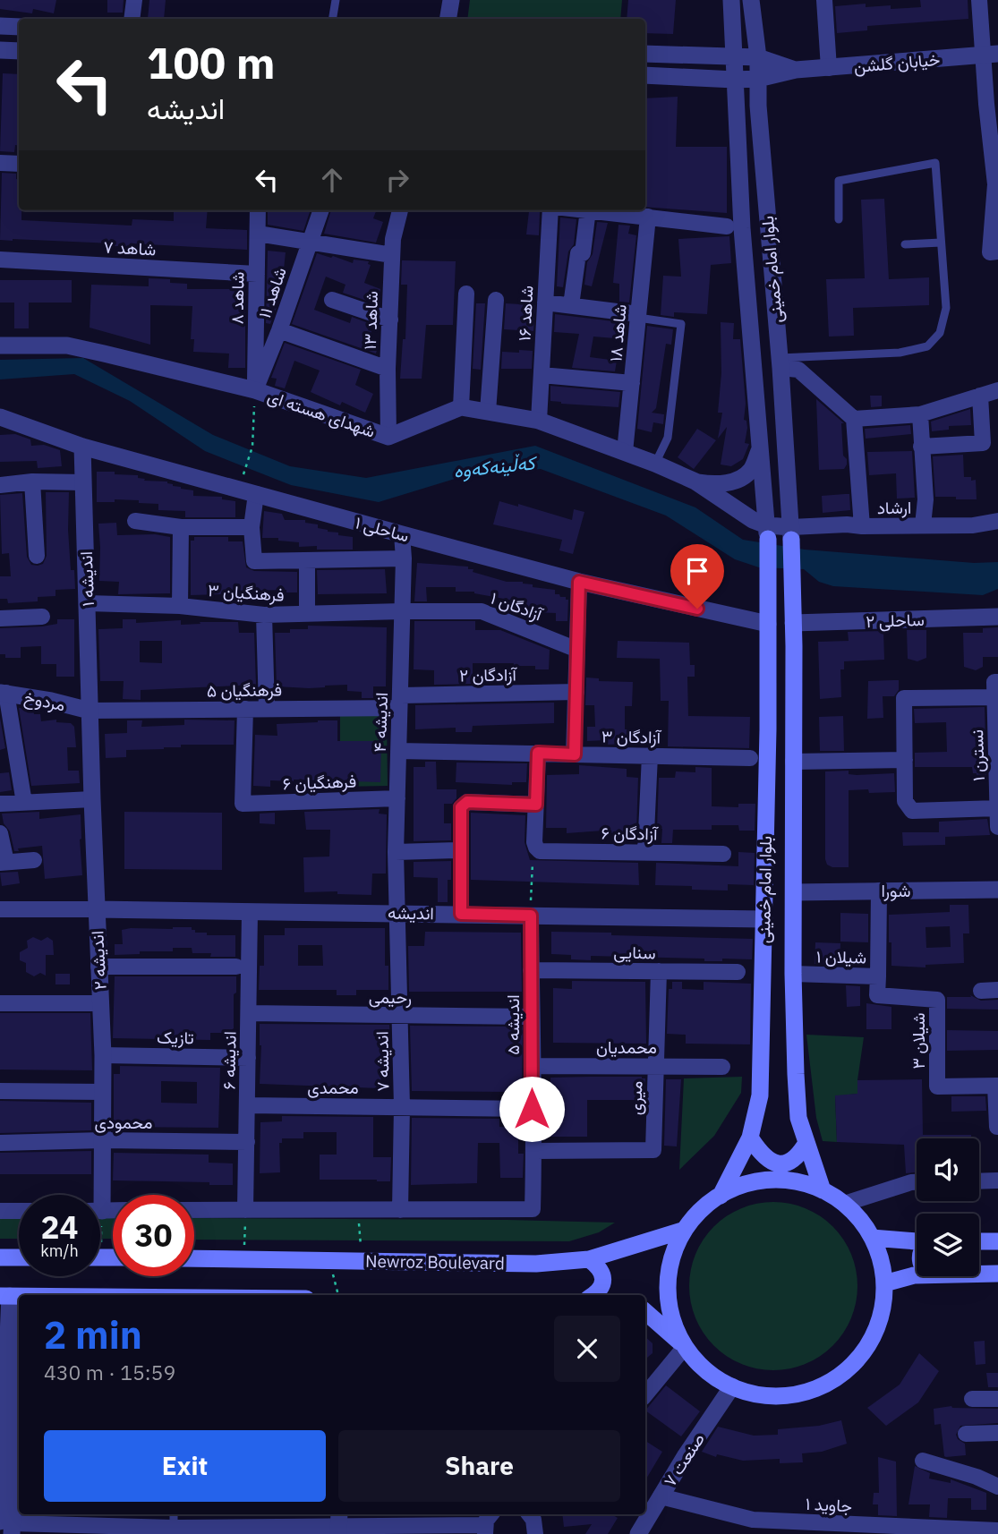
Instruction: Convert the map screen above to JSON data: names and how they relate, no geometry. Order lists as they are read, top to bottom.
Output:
{
  "streets": {
    "main road": ["بلوار امام خمینی", "Newroz Boulevard"],
    "street": [
      "خیابان گلشن",
      "شاهد ۷",
      "شاهد ۱۱",
      "شاهد ۸",
      "شاهد ۱۶",
      "شاهد ۱۳",
      "شاهد ۱۸",
      "شهدای هسته ای",
      "ارشاد",
      "ساحلی ۱",
      "اندیشه ۱",
      "فرهنگیان ۳",
      "آزادگان ۱",
      "ساحلی ۲",
      "آزادگان ۲",
      "فرهنگیان ۵",
      "مردوخ",
      "اندیشه ۴",
      "آزادگان ۳",
      "نسترن ۱",
      "فرهنگیان ۶",
      "آزادگان ۶",
      "شورا",
      "اندیشه",
      "سنایی",
      "شیلان ۱",
      "اندیشه ۲",
      "رحیمی",
      "اندیشه ۵",
      "تازیک",
      "شیلان ۳",
      "محمدیان",
      "اندیشه ۶",
      "اندیشه ۷",
      "محمدی",
      "میری",
      "محمودی",
      "صنعت ۷",
      "جاوید ۱"
    ]
  },
  "crossings": [
    ["خیابان گلشن", "بلوار امام خمینی"],
    ["شاهد ۷", "شاهد ۸"],
    ["بلوار امام خمینی", "ارشاد"],
    ["بلوار امام خمینی", "ساحلی ۱"],
    ["بلوار امام خمینی", "ساحلی ۲"],
    ["بلوار امام خمینی", "شورا"],
    ["بلوار امام خمینی", "اندیشه"],
    ["بلوار امام خمینی", "شیلان ۱"],
    ["بلوار امام خمینی", "Newroz Boulevard"],
    ["بلوار امام خمینی", "صنعت ۷"],
    ["شاهد ۱۱", "شاهد ۸"],
    ["شاهد ۱۱", "شهدای هسته ای"],
    ["شاهد ۸", "شهدای هسته ای"],
    ["شاهد ۱۳", "شهدای هسته ای"],
    ["ساحلی ۱", "اندیشه ۱"],
    ["ساحلی ۱", "اندیشه ۴"],
    ["اندیشه ۱", "فرهنگیان ۳"],
    ["اندیشه ۱", "فرهنگیان ۵"],
    ["اندیشه ۱", "مردوخ"],
    ["اندیشه ۱", "اندیشه ۲"],
    ["فرهنگیان ۳", "آزادگان ۱"],
    ["فرهنگیان ۳", "اندیشه ۴"],
    ["آزادگان ۱", "اندیشه ۴"],
    ["آزادگان ۲", "فرهنگیان ۵"],
    ["آزادگان ۲", "اندیشه ۴"],
    ["فرهنگیان ۵", "مردوخ"],
    ["فرهنگیان ۵", "اندیشه ۴"],
    ["فرهنگیان ۵", "فرهنگیان ۶"],
    ["فرهنگیان ۵", "اندیشه ۲"],
    ["مردوخ", "اندیشه ۲"],
    ["اندیشه ۴", "آزادگان ۳"],
    ["اندیشه ۴", "فرهنگیان ۶"],
    ["اندیشه ۴", "اندیشه"],
    ["اندیشه ۴", "اندیشه ۷"],
    ["شورا", "شیلان ۱"],
    ["اندیشه", "اندیشه ۲"],
    ["اندیشه", "اندیشه ۵"],
    ["اندیشه", "اندیشه ۶"],
    ["اندیشه", "اندیشه ۷"],
    ["سنایی", "اندیشه ۵"],
    ["سنایی", "میری"],
    ["شیلان ۱", "شیلان ۳"],
    ["اندیشه ۲", "تازیک"],
    ["اندیشه ۲", "محمودی"],
    ["رحیمی", "اندیشه ۵"],
    ["رحیمی", "اندیشه ۶"],
    ["رحیمی", "اندیشه ۷"],
    ["اندیشه ۵", "محمدیان"],
    ["اندیشه ۵", "اندیشه ۷"],
    ["اندیشه ۵", "محمدی"],
    ["اندیشه ۵", "میری"],
    ["تازیک", "اندیشه ۶"],
    ["محمدیان", "میری"],
    ["اندیشه ۶", "محمدی"],
    ["اندیشه ۶", "محمودی"],
    ["اندیشه ۷", "محمدی"],
    ["Newroz Boulevard", "صنعت ۷"],
    ["صنعت ۷", "جاوید ۱"]
  ],
  "water": ["کەڵینەکەوە"],
  "page": {
    "turn": ["100 m", "اندیشه"],
    "speed": "24 km/h",
    "limit": "30",
    "heading": ["2 min", "430 m · 15:59"],
    "buttons": ["Exit", "Share"]
  }
}
